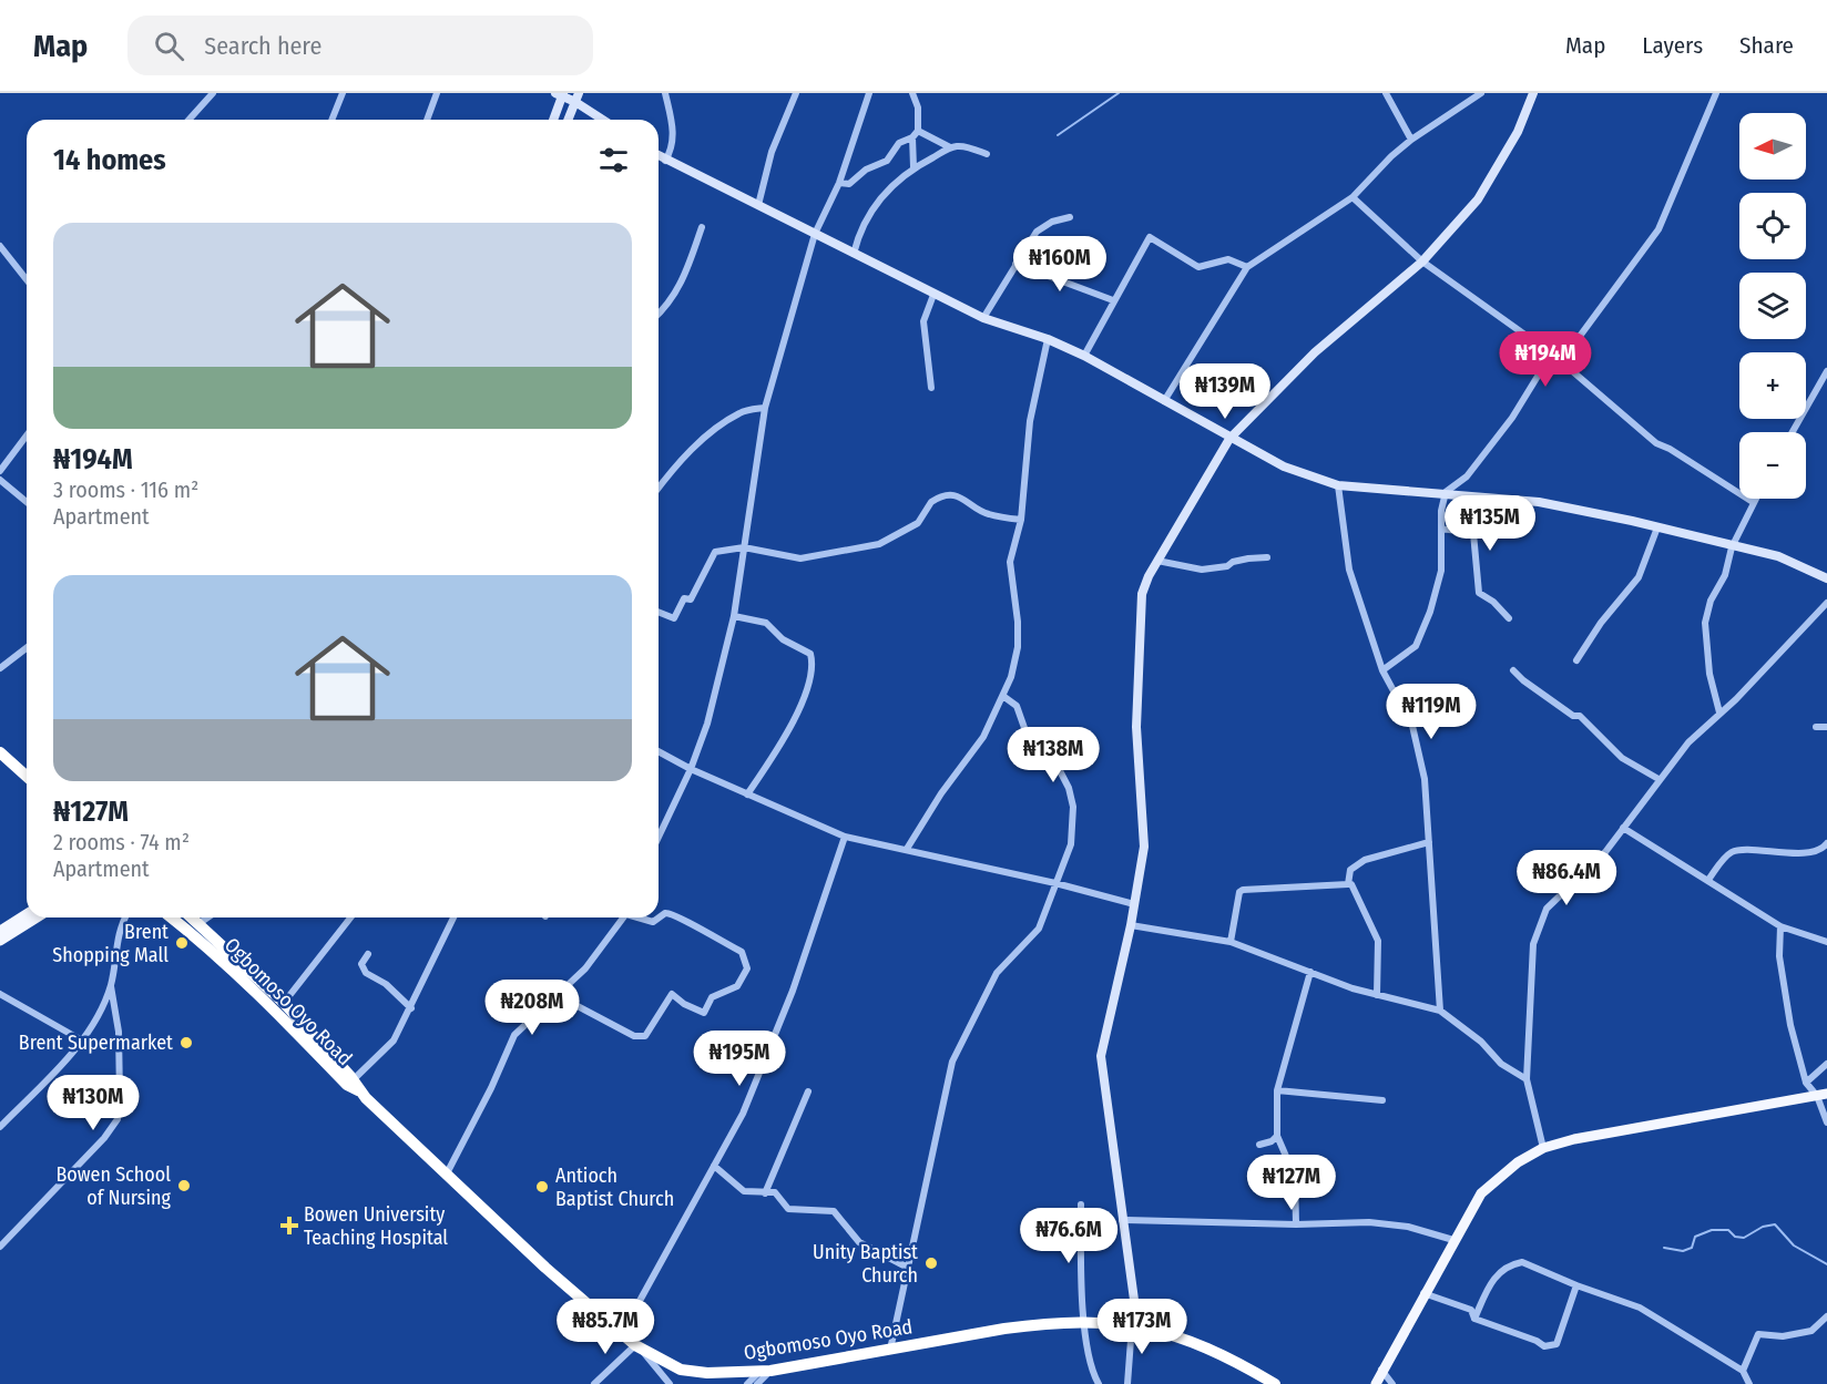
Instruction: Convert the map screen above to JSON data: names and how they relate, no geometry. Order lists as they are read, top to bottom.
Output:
{
  "streets": {
    "highway": ["Ogbomoso Oyo Road"]
  },
  "places": {
    "other": [
      "Brent Shopping Mall",
      "Brent Supermarket",
      "Bowen School of Nursing",
      "Antioch Baptist Church",
      "Unity Baptist Church"
    ],
    "health": ["Bowen University Teaching Hospital"]
  },
  "north": "left",
  "page": {
    "header": "Map",
    "search": "Search here",
    "nav": ["Map", "Layers", "Share"],
    "map_buttons": ["+", "−"],
    "heading": "14 homes",
    "list": [
      {
        "name": "₦194M",
        "note": "3 rooms · 116 m² · Apartment"
      },
      {
        "name": "₦127M",
        "note": "2 rooms · 74 m² · Apartment"
      }
    ],
    "price": [
      "₦160M",
      "₦194M",
      "₦139M",
      "₦135M",
      "₦119M",
      "₦138M",
      "₦86.4M",
      "₦208M",
      "₦195M",
      "₦130M",
      "₦127M",
      "₦76.6M",
      "₦85.7M",
      "₦173M"
    ]
  }
}
